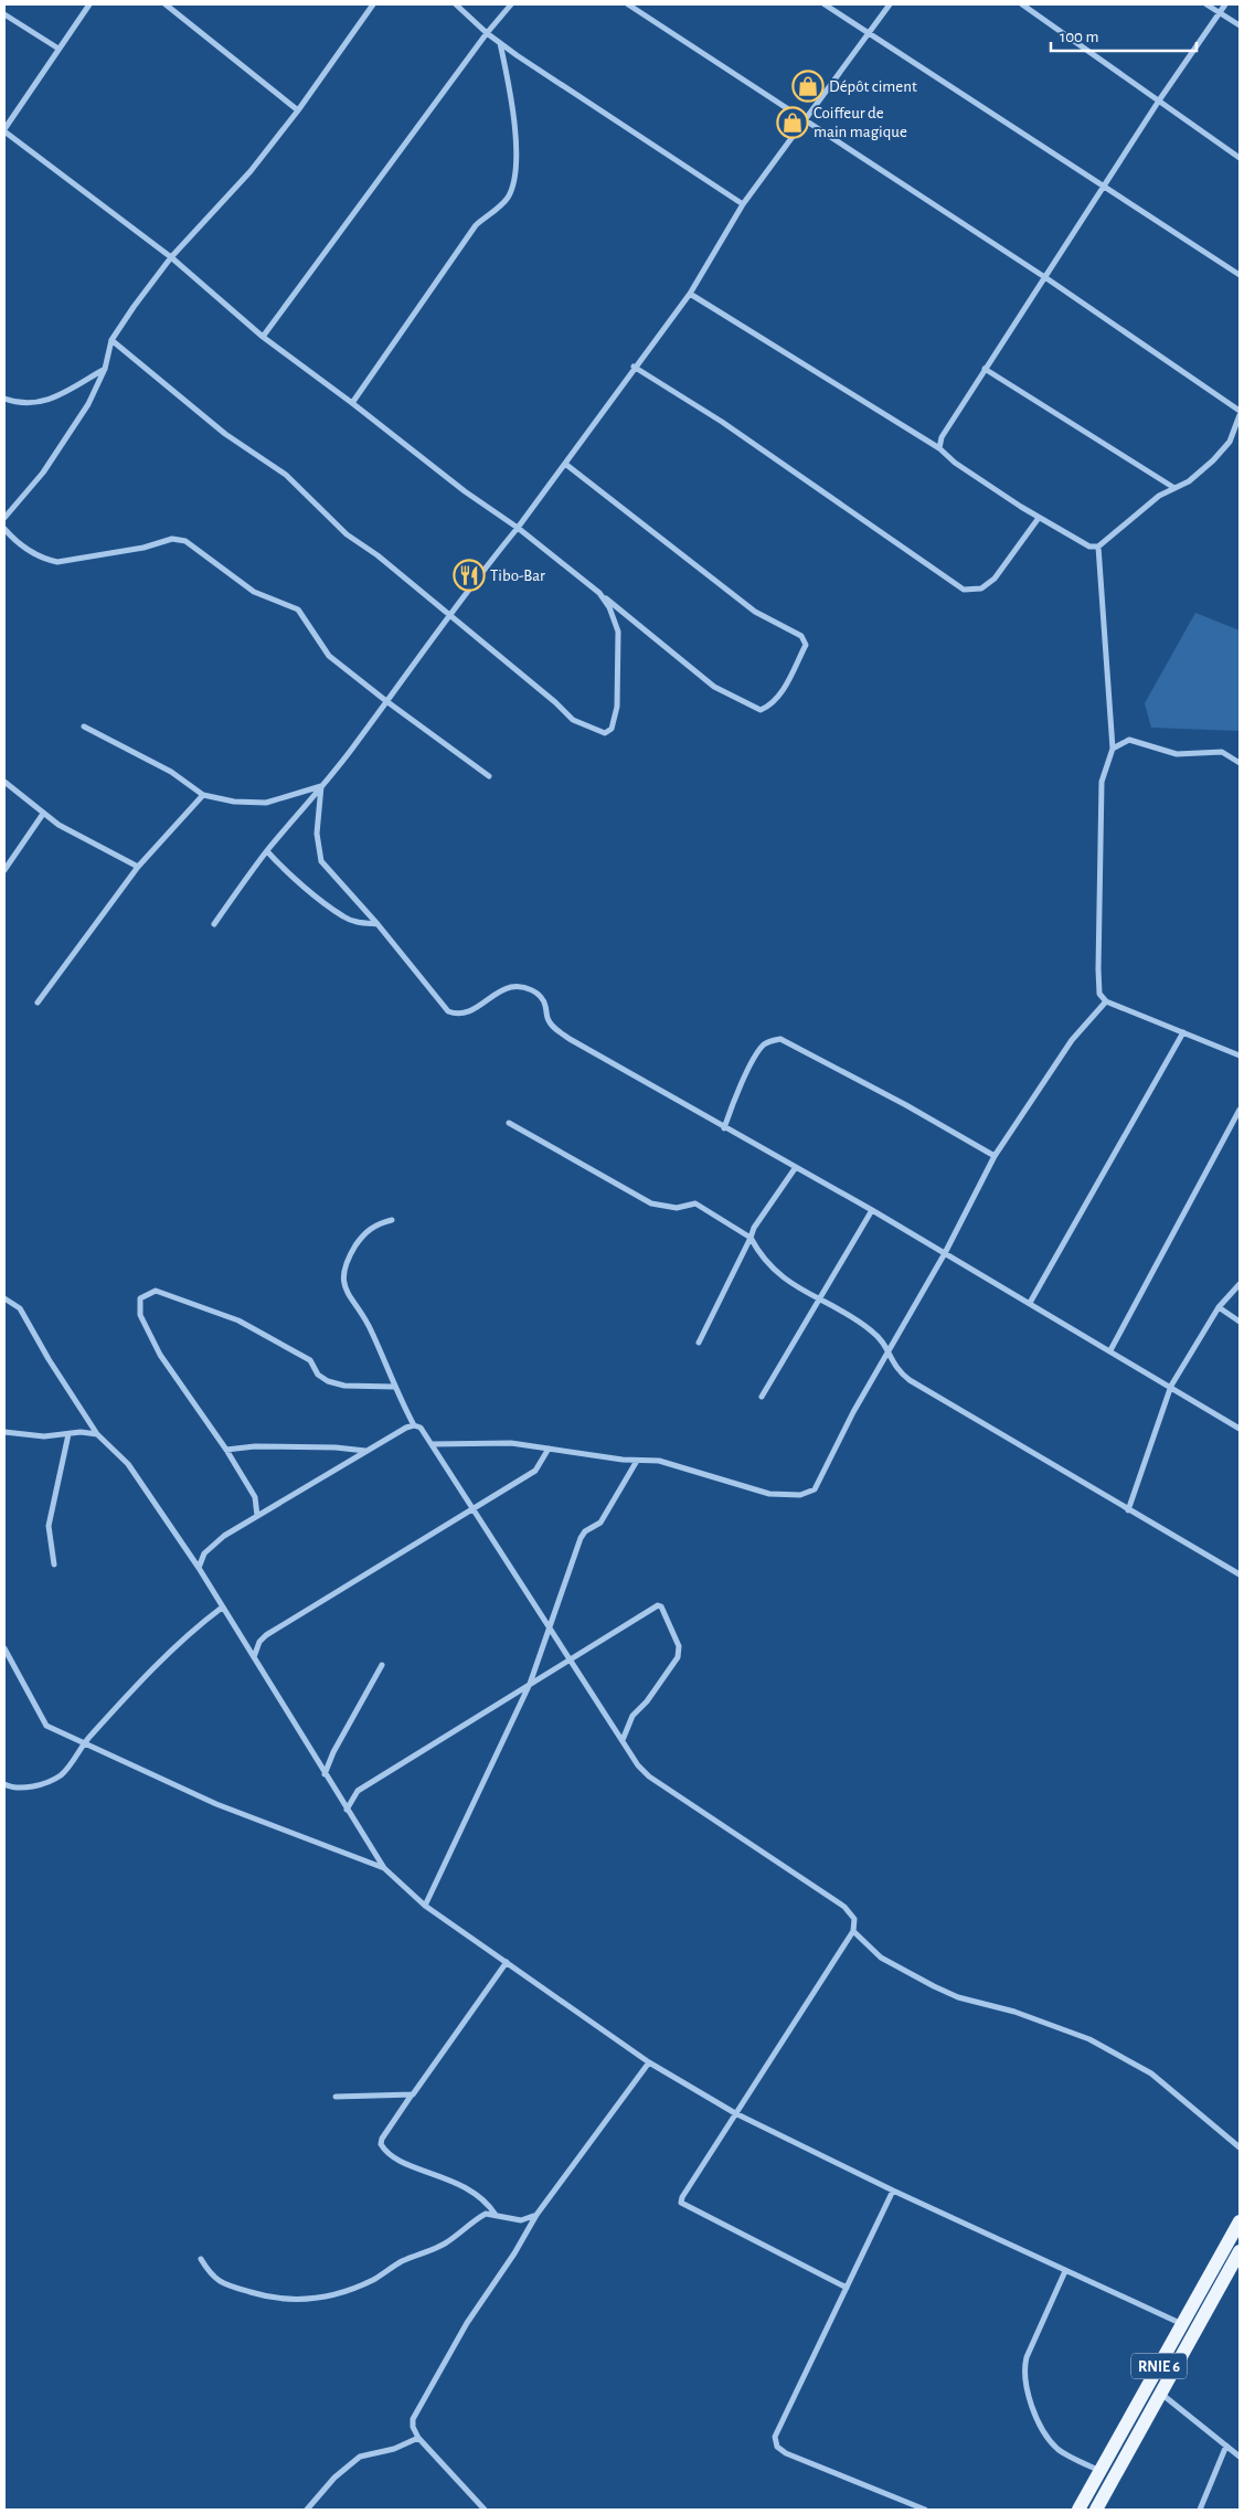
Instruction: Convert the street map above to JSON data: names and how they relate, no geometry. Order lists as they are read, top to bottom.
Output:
{
  "streets": {
    "main road": ["RNIE 6"]
  },
  "places": {
    "shop": ["Dépôt ciment", "Coiffeur de main magique"],
    "restaurant": ["Tibo-Bar"]
  },
  "scale_bar": "100 m"
}
